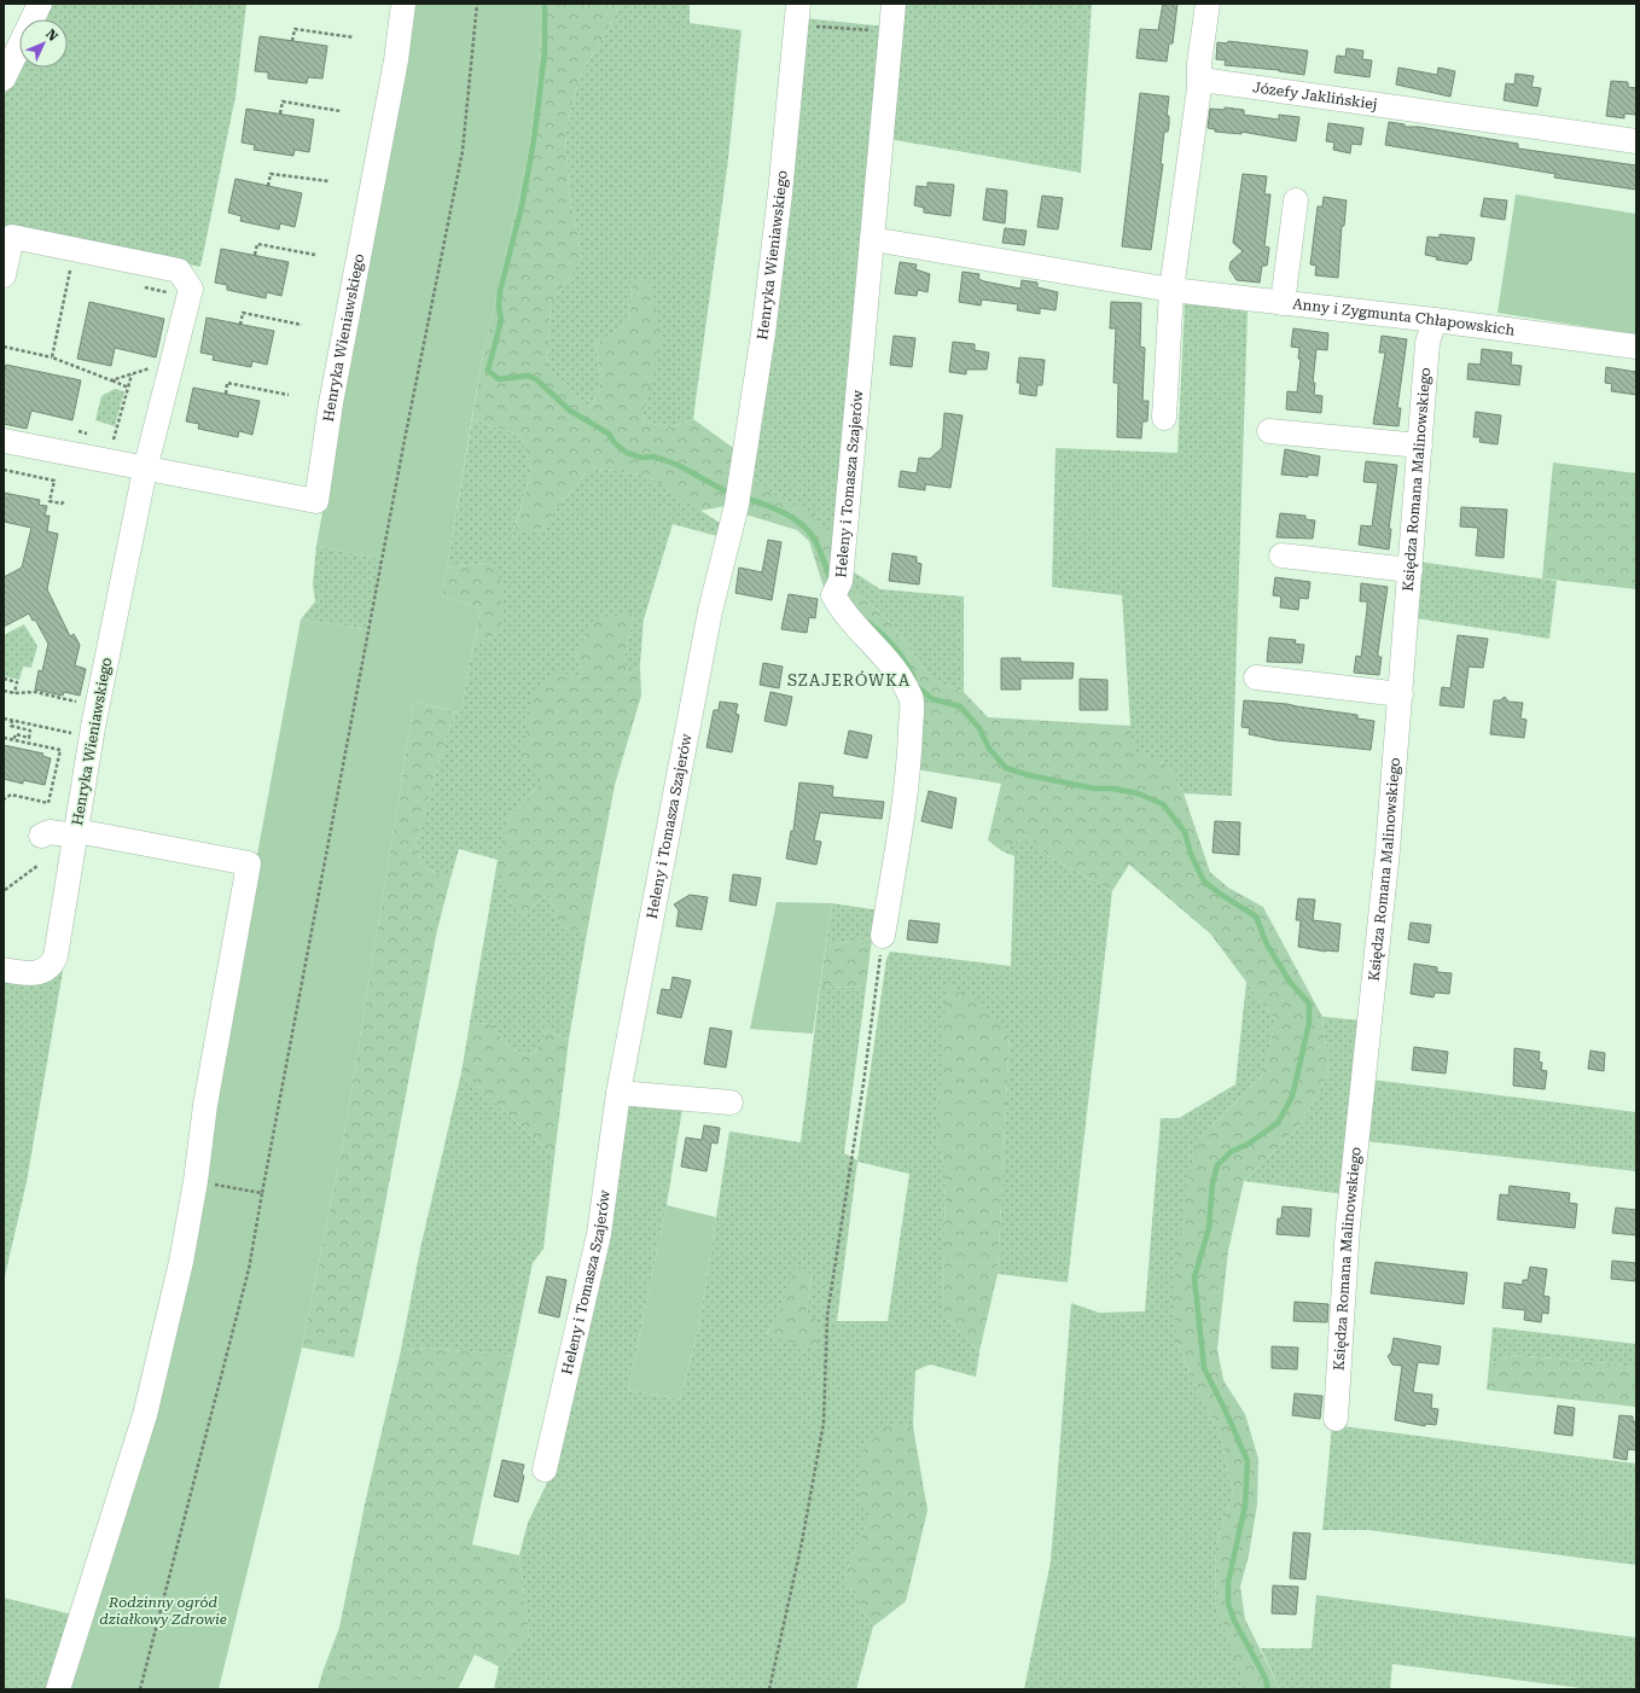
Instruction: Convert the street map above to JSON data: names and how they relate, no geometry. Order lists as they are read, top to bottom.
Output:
{
  "streets": {
    "street": [
      "Józefy Jaklińskiej",
      "Henryka Wieniawskiego",
      "Anny i Zygmunta Chłapowskich",
      "Księdza Romana Malinowskiego",
      "Heleny i Tomasza Szajerów"
    ]
  },
  "crossings": [
    ["Henryka Wieniawskiego", "Heleny i Tomasza Szajerów"],
    ["Anny i Zygmunta Chłapowskich", "Księdza Romana Malinowskiego"]
  ],
  "districts": ["SZAJERÓWKA"],
  "parks": ["Rodzinny ogród działkowy Zdrowie"],
  "north": "top right"
}
